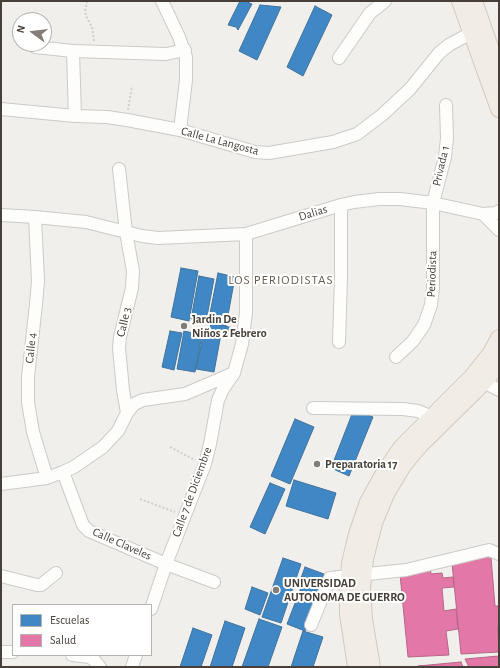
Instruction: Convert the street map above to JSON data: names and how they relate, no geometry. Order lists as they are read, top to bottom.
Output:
{
  "streets": {
    "street": [
      "Calle La Langosta",
      "Privada 1",
      "Dalias",
      "Periodista",
      "Calle 3",
      "Calle 4",
      "Calle 7 de Diciembre",
      "Calle Claveles"
    ]
  },
  "crossings": [
    ["Privada 1", "Dalias"],
    ["Privada 1", "Periodista"],
    ["Dalias", "Periodista"],
    ["Dalias", "Calle 3"],
    ["Dalias", "Calle 4"],
    ["Dalias", "Calle 7 de Diciembre"],
    ["Calle 7 de Diciembre", "Calle Claveles"]
  ],
  "districts": ["LOS PERIODISTAS"],
  "places": ["Jardin De Niños 2 Febrero", "Preparatoria 17", "UNIVERSIDAD AUTONOMA DE GUERRO"],
  "legend": ["Escuelas", "Salud"],
  "north": "left"
}
